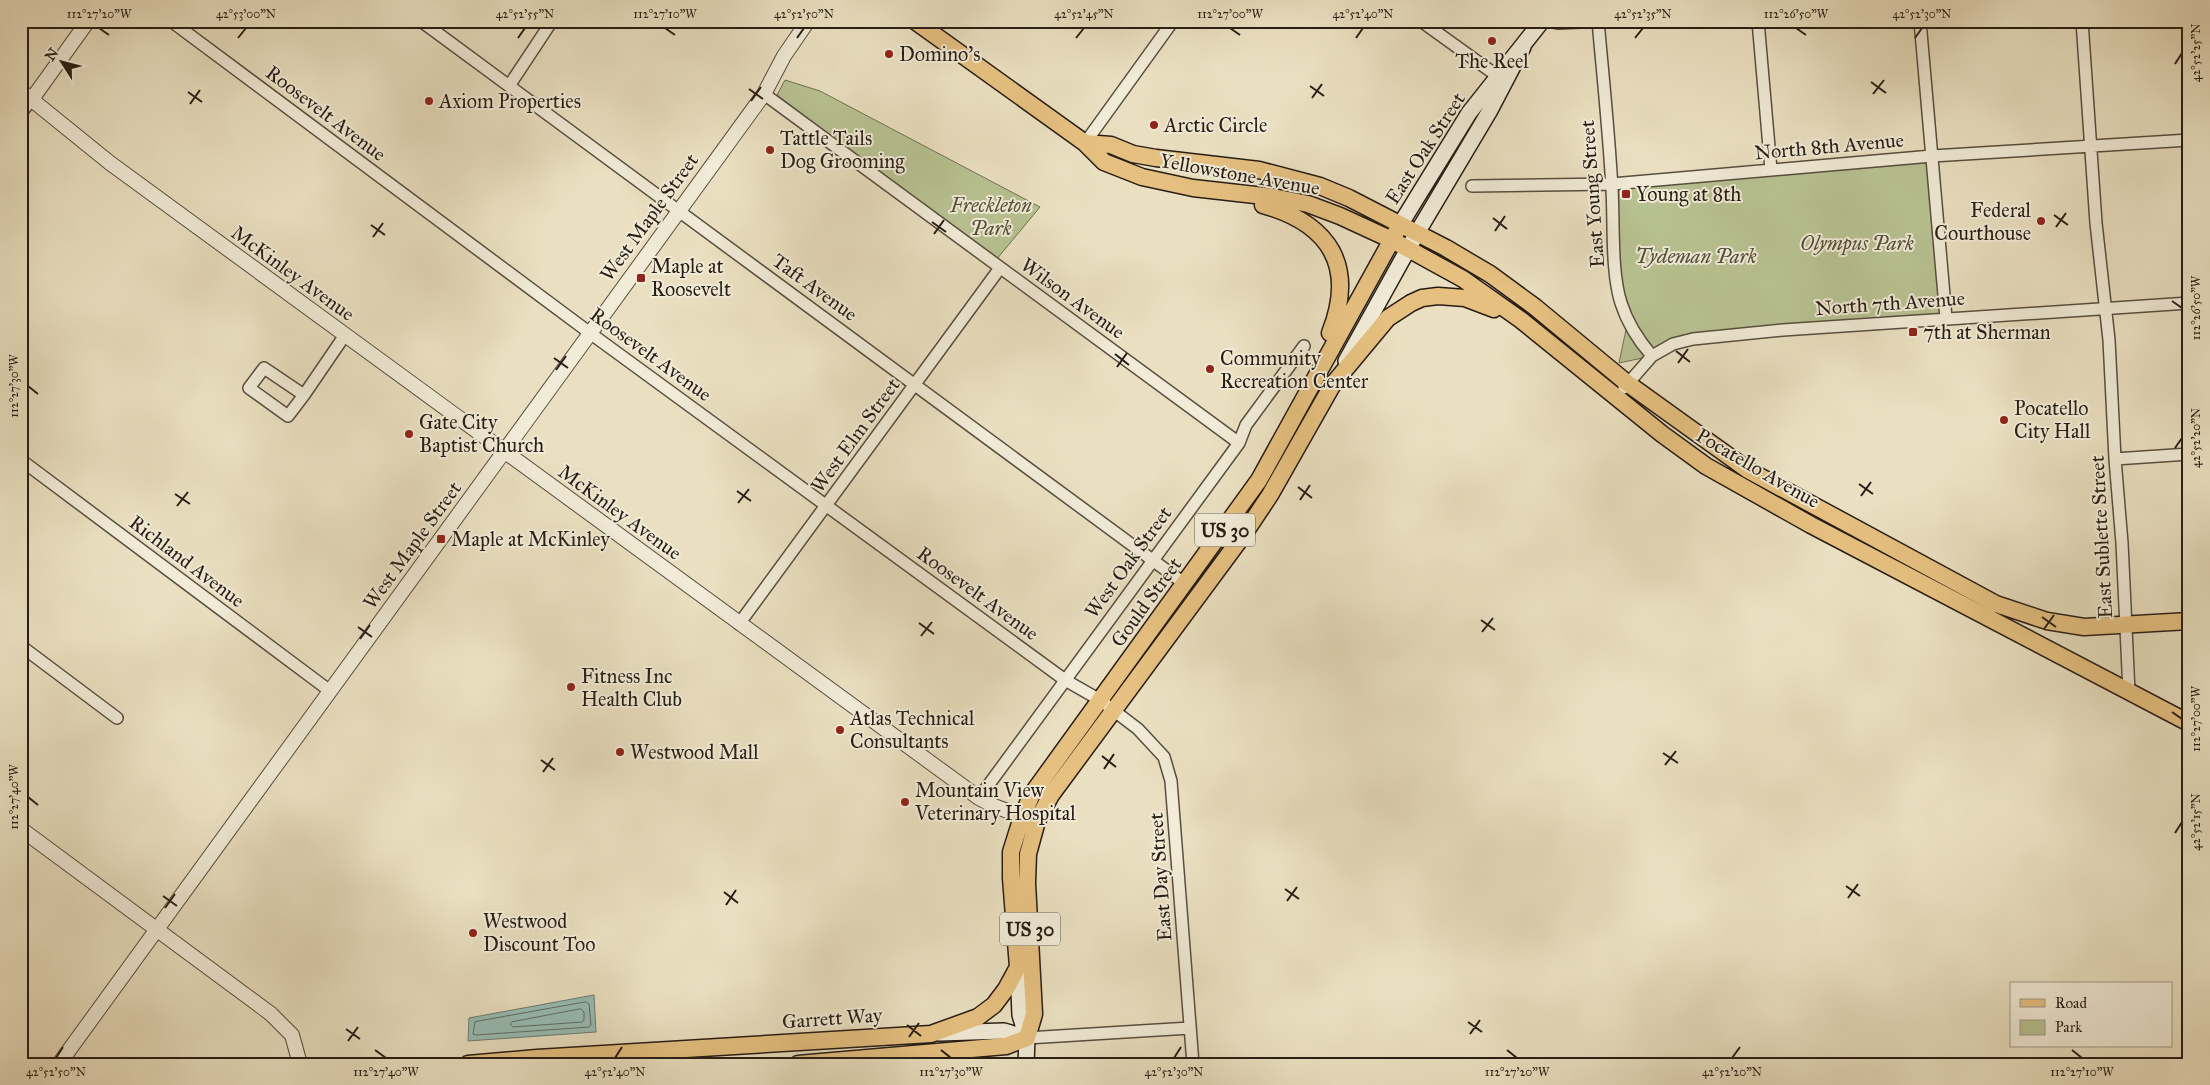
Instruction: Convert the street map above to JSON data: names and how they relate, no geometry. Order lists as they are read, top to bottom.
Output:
{
  "streets": {
    "main road": [
      "East Oak Street",
      "Yellowstone Avenue",
      "Pocatello Avenue",
      "US 30",
      "Gould Street",
      "Garrett Way"
    ],
    "street": [
      "Roosevelt Avenue",
      "North 8th Avenue",
      "East Young Street",
      "West Maple Street",
      "McKinley Avenue",
      "Taft Avenue",
      "Wilson Avenue",
      "North 7th Avenue",
      "West Elm Street",
      "East Sublette Street",
      "Richland Avenue",
      "West Oak Street",
      "East Day Street"
    ]
  },
  "crossings": [
    ["Roosevelt Avenue", "West Maple Street"],
    ["Roosevelt Avenue", "West Elm Street"],
    ["Roosevelt Avenue", "West Oak Street"],
    ["Roosevelt Avenue", "Gould Street"],
    ["Roosevelt Avenue", "East Day Street"],
    ["North 8th Avenue", "East Young Street"],
    ["North 8th Avenue", "East Sublette Street"],
    ["East Oak Street", "Yellowstone Avenue"],
    ["East Oak Street", "Pocatello Avenue"],
    ["East Oak Street", "Gould Street"],
    ["Yellowstone Avenue", "Pocatello Avenue"],
    ["Yellowstone Avenue", "Gould Street"],
    ["East Young Street", "North 7th Avenue"],
    ["West Maple Street", "McKinley Avenue"],
    ["West Maple Street", "Taft Avenue"],
    ["West Maple Street", "Wilson Avenue"],
    ["West Maple Street", "Richland Avenue"],
    ["McKinley Avenue", "West Elm Street"],
    ["McKinley Avenue", "US 30"],
    ["McKinley Avenue", "West Oak Street"],
    ["McKinley Avenue", "Gould Street"],
    ["Taft Avenue", "West Elm Street"],
    ["Taft Avenue", "West Oak Street"],
    ["Taft Avenue", "Gould Street"],
    ["Wilson Avenue", "West Elm Street"],
    ["Wilson Avenue", "West Oak Street"],
    ["North 7th Avenue", "Pocatello Avenue"],
    ["North 7th Avenue", "East Sublette Street"],
    ["Pocatello Avenue", "US 30"],
    ["Pocatello Avenue", "East Sublette Street"],
    ["Pocatello Avenue", "Gould Street"],
    ["US 30", "Gould Street"],
    ["US 30", "Garrett Way"],
    ["Gould Street", "East Day Street"]
  ],
  "parks": ["Freckleton Park", "Olympus Park", "Tydeman Park"],
  "places": {
    "other": [
      "The Reel",
      "Domino's",
      "Axiom Properties",
      "Arctic Circle",
      "Tattle Tails Dog Grooming",
      "Federal Courthouse",
      "Community Recreation Center",
      "Pocatello City Hall",
      "Gate City Baptist Church",
      "Fitness Inc Health Club",
      "Atlas Technical Consultants",
      "Westwood Mall",
      "Mountain View Veterinary Hospital",
      "Westwood Discount Too"
    ],
    "transit": [
      "Young at 8th",
      "Maple at Roosevelt",
      "7th at Sherman",
      "Maple at McKinley"
    ]
  },
  "legend": ["Road", "Park"],
  "north": "top left",
  "coordinates": [
    "112°27'20\"W",
    "42°53'00\"N",
    "42°52'55\"N",
    "112°27'10\"W",
    "42°52'50\"N",
    "42°52'45\"N",
    "112°27'00\"W",
    "42°52'40\"N",
    "42°52'35\"N",
    "112°26'50\"W",
    "42°52'30\"N",
    "42°52'25\"N",
    "112°27'30\"W",
    "42°52'20\"N",
    "112°27'40\"W",
    "42°52'15\"N"
  ]
}
